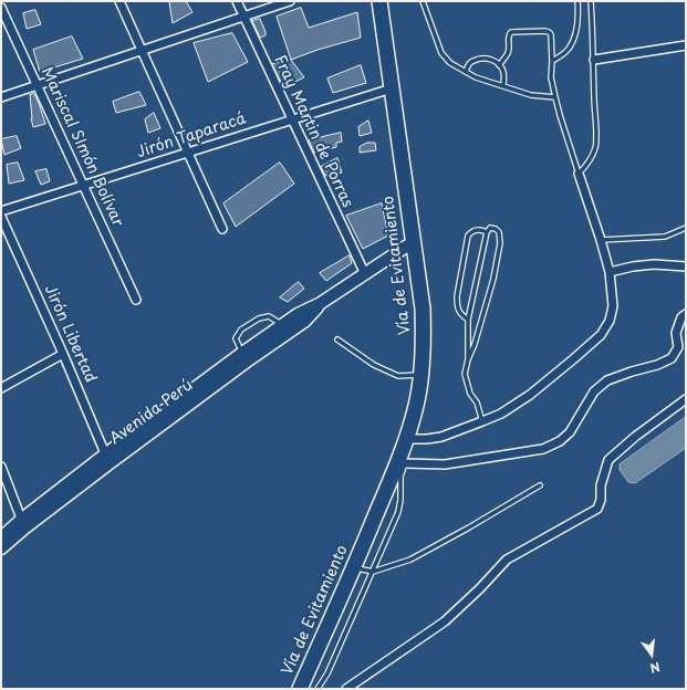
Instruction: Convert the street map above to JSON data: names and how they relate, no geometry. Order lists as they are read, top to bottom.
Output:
{
  "streets": {
    "highway": ["Vía de Evitamiento"],
    "main road": ["Avenida Perú"],
    "street": [
      "Fray Martin de Porras",
      "Jirón Taparacá",
      "Mariscal SImón Bolívar",
      "Jirón Libertad"
    ]
  },
  "crossings": [
    ["Fray Martin de Porras", "Jirón Taparacá"],
    ["Fray Martin de Porras", "Avenida Perú"],
    ["Jirón Taparacá", "Mariscal SImón Bolívar"],
    ["Jirón Taparacá", "Vía de Evitamiento"],
    ["Vía de Evitamiento", "Avenida Perú"],
    ["Jirón Libertad", "Avenida Perú"]
  ],
  "north": "bottom"
}
